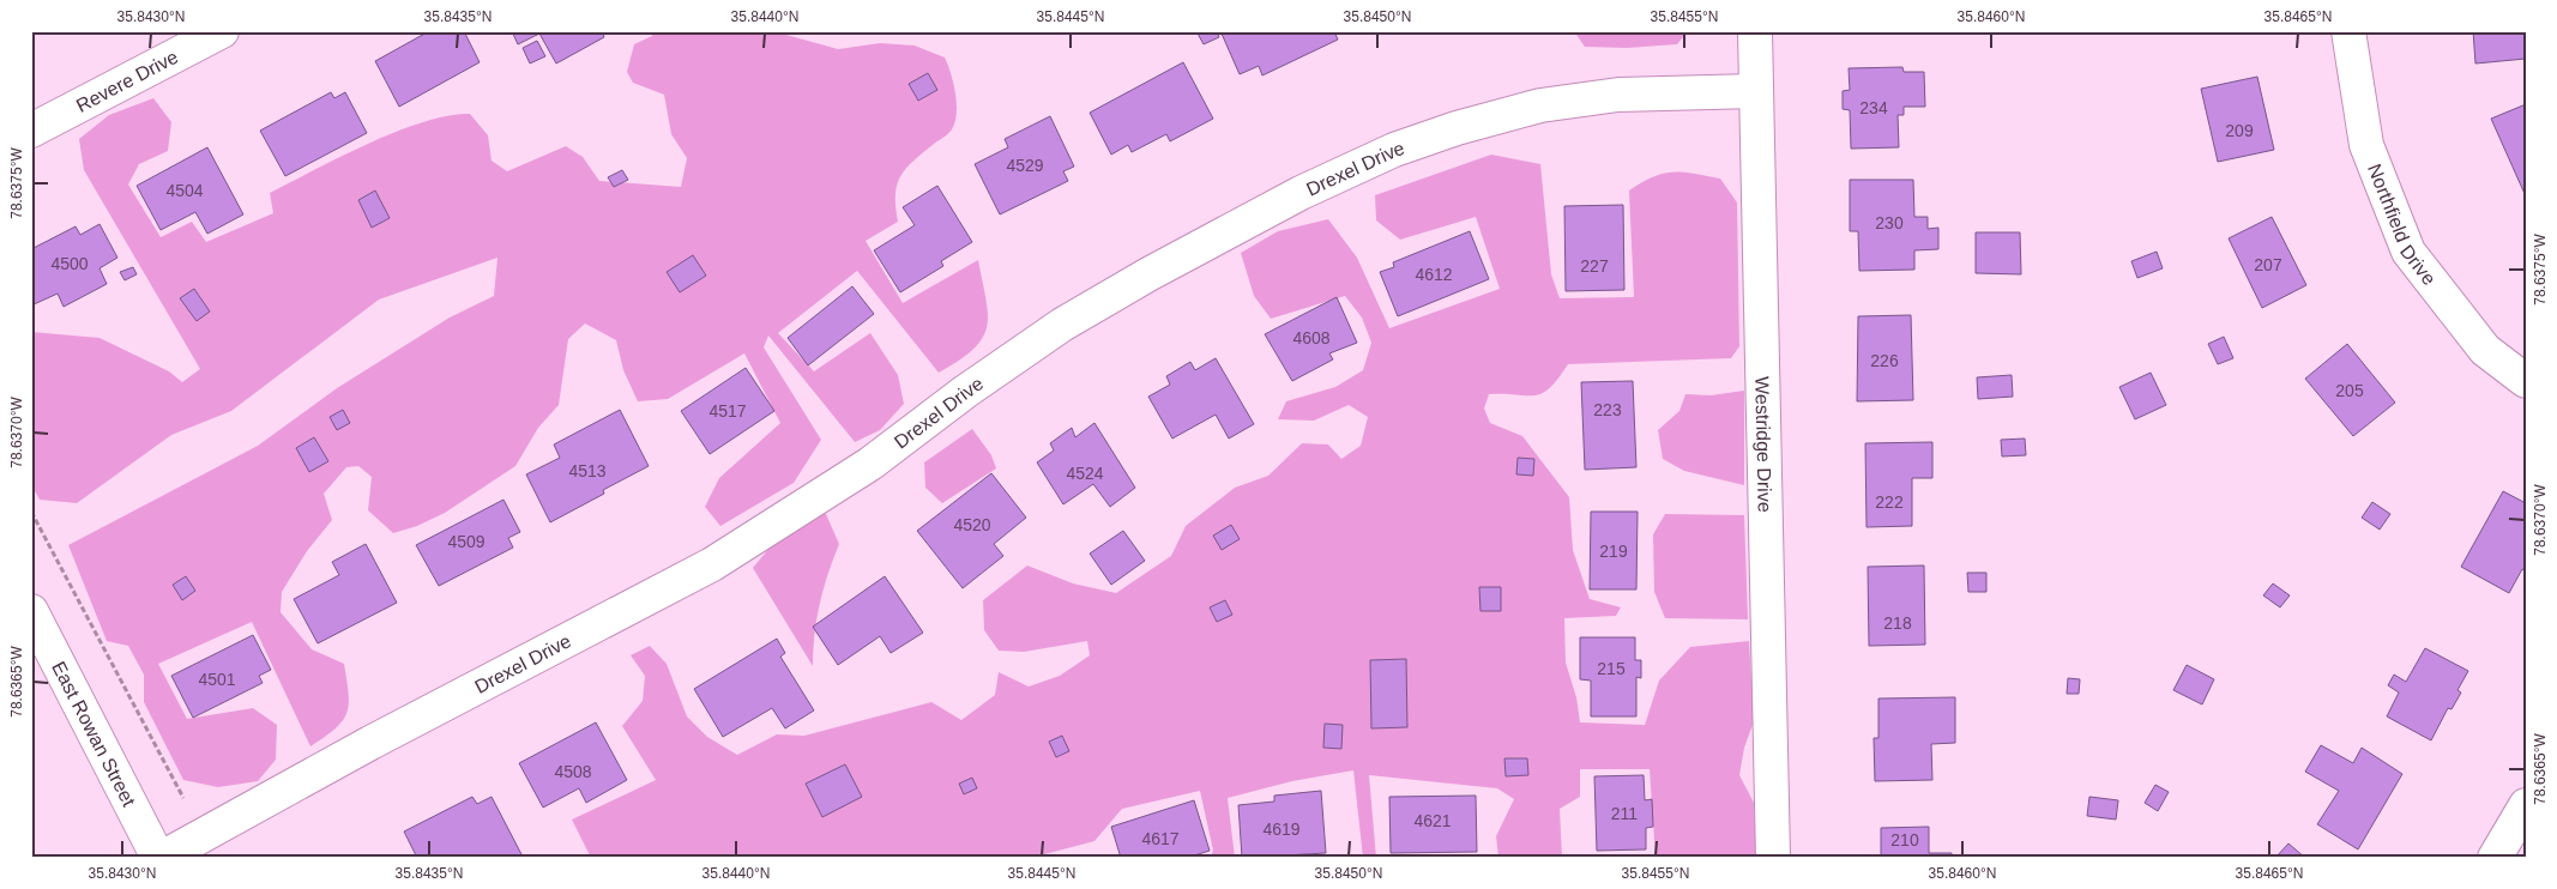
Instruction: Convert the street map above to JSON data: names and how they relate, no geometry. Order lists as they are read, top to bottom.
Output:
{
  "streets": {
    "street": [
      "Revere Drive",
      "Drexel Drive",
      "Northfield Drive",
      "Westridge Drive",
      "East Rowan Street"
    ]
  },
  "crossings": [
    ["Drexel Drive", "Westridge Drive"],
    ["Drexel Drive", "East Rowan Street"]
  ],
  "house_numbers": [
    "234",
    "209",
    "4529",
    "4504",
    "230",
    "4500",
    "207",
    "227",
    "4612",
    "4608",
    "226",
    "205",
    "223",
    "4517",
    "4513",
    "4524",
    "222",
    "4520",
    "4509",
    "219",
    "218",
    "215",
    "4501",
    "4508",
    "211",
    "4621",
    "4619",
    "4617",
    "210"
  ],
  "coordinates": [
    "35.8430°N",
    "35.8435°N",
    "35.8440°N",
    "35.8445°N",
    "35.8450°N",
    "35.8455°N",
    "35.8460°N",
    "35.8465°N",
    "78.6375°W",
    "78.6370°W",
    "78.6365°W"
  ]
}
